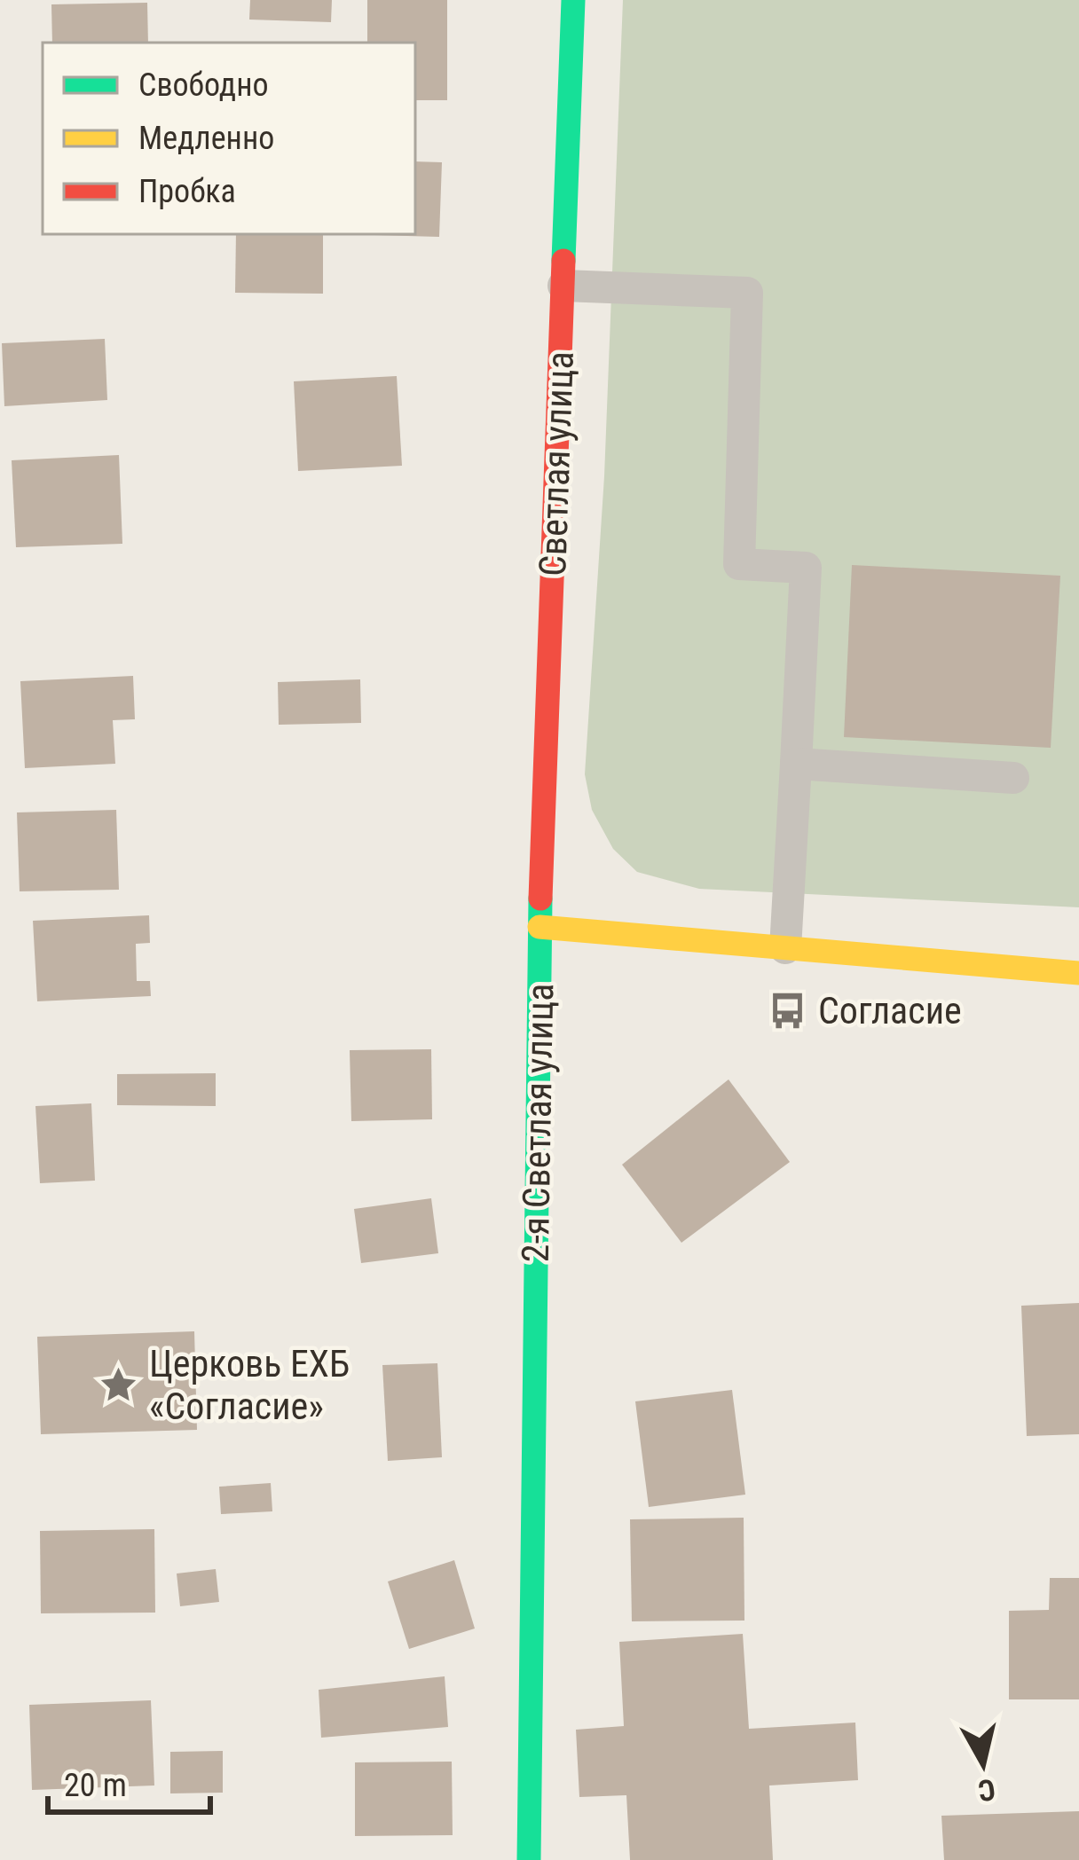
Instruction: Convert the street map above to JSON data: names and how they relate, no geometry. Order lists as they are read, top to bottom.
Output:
{
  "streets": {
    "street": ["Светлая улица", "2-я Светлая улица"]
  },
  "crossings": [
    ["Светлая улица", "2-я Светлая улица"]
  ],
  "places": {
    "bus stop": ["Согласие"],
    "place": ["Церковь ЕХБ «Согласие»"]
  },
  "legend": ["Свободно", "Медленно", "Пробка"],
  "scale_bar": "20 m",
  "north": "bottom"
}
